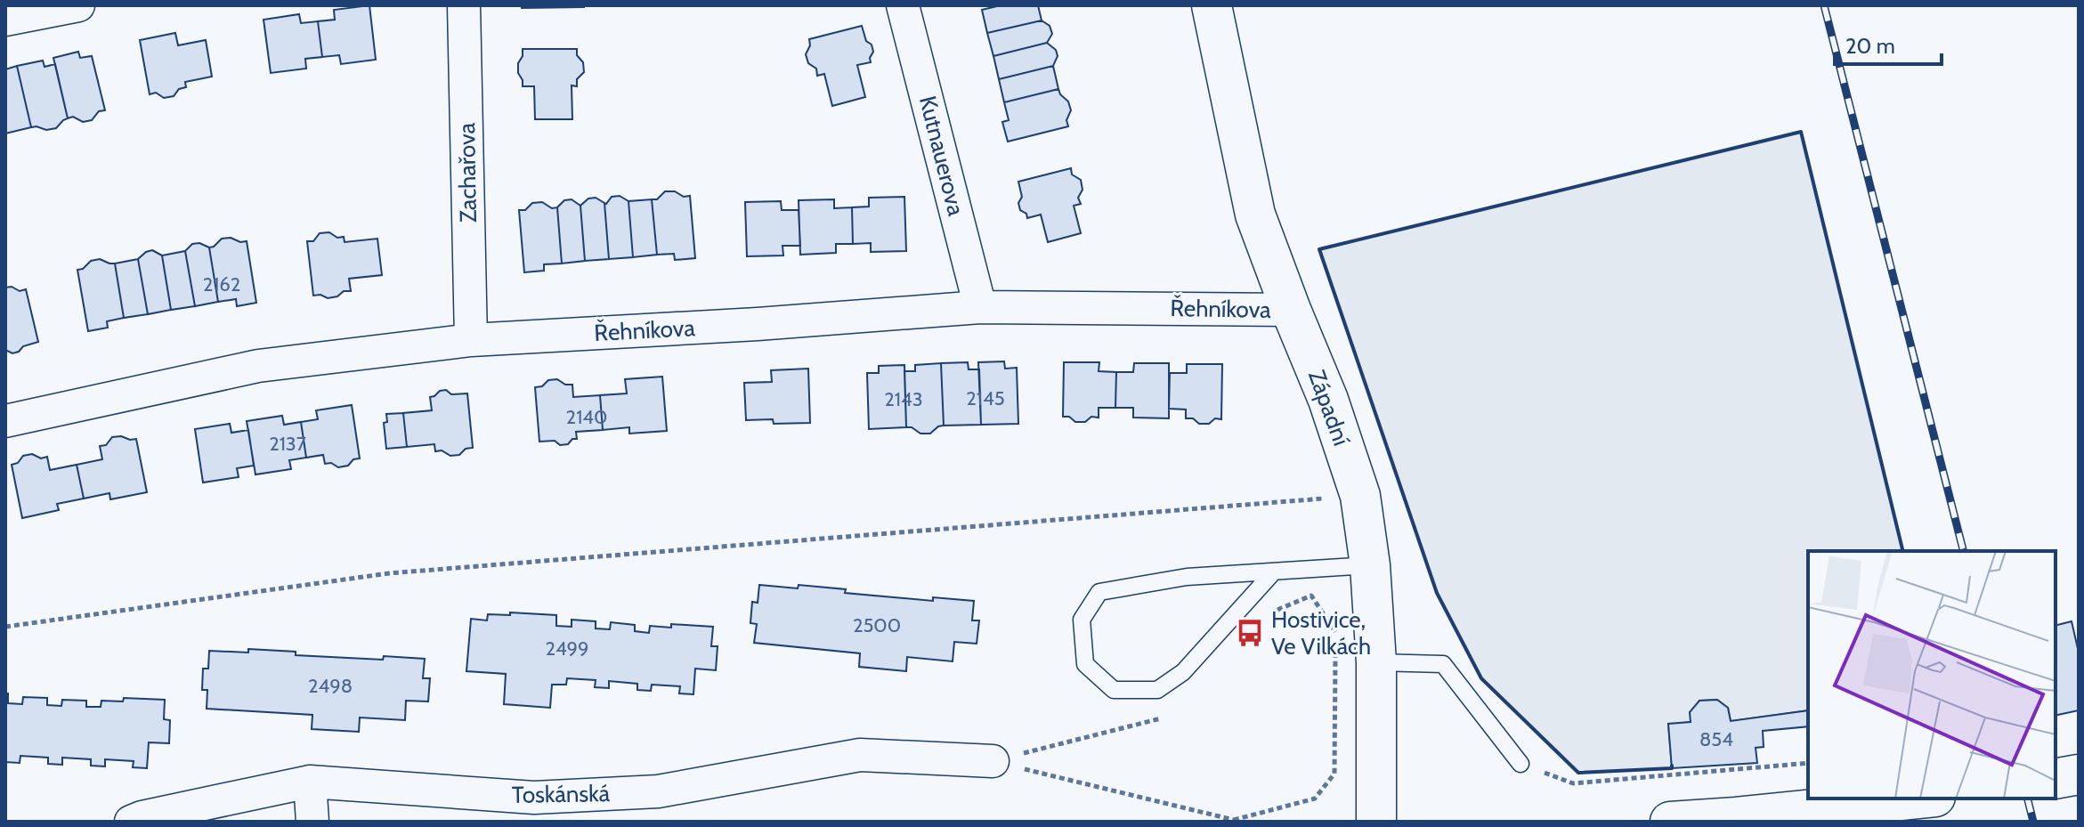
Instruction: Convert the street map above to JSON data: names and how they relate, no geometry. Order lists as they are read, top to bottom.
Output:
{
  "streets": {
    "street": [
      "Kutnauerova",
      "Zachařova",
      "Řehníkova",
      "Západní",
      "Toskánská"
    ]
  },
  "crossings": [
    ["Kutnauerova", "Řehníkova"],
    ["Zachařova", "Řehníkova"],
    ["Řehníkova", "Západní"]
  ],
  "places": {
    "bus stop": ["Hostivice, Ve Vilkách"]
  },
  "house_numbers": [
    "2162",
    "2145",
    "2143",
    "2140",
    "2137",
    "2500",
    "2499",
    "2498",
    "854"
  ],
  "scale_bar": "20 m"
}
